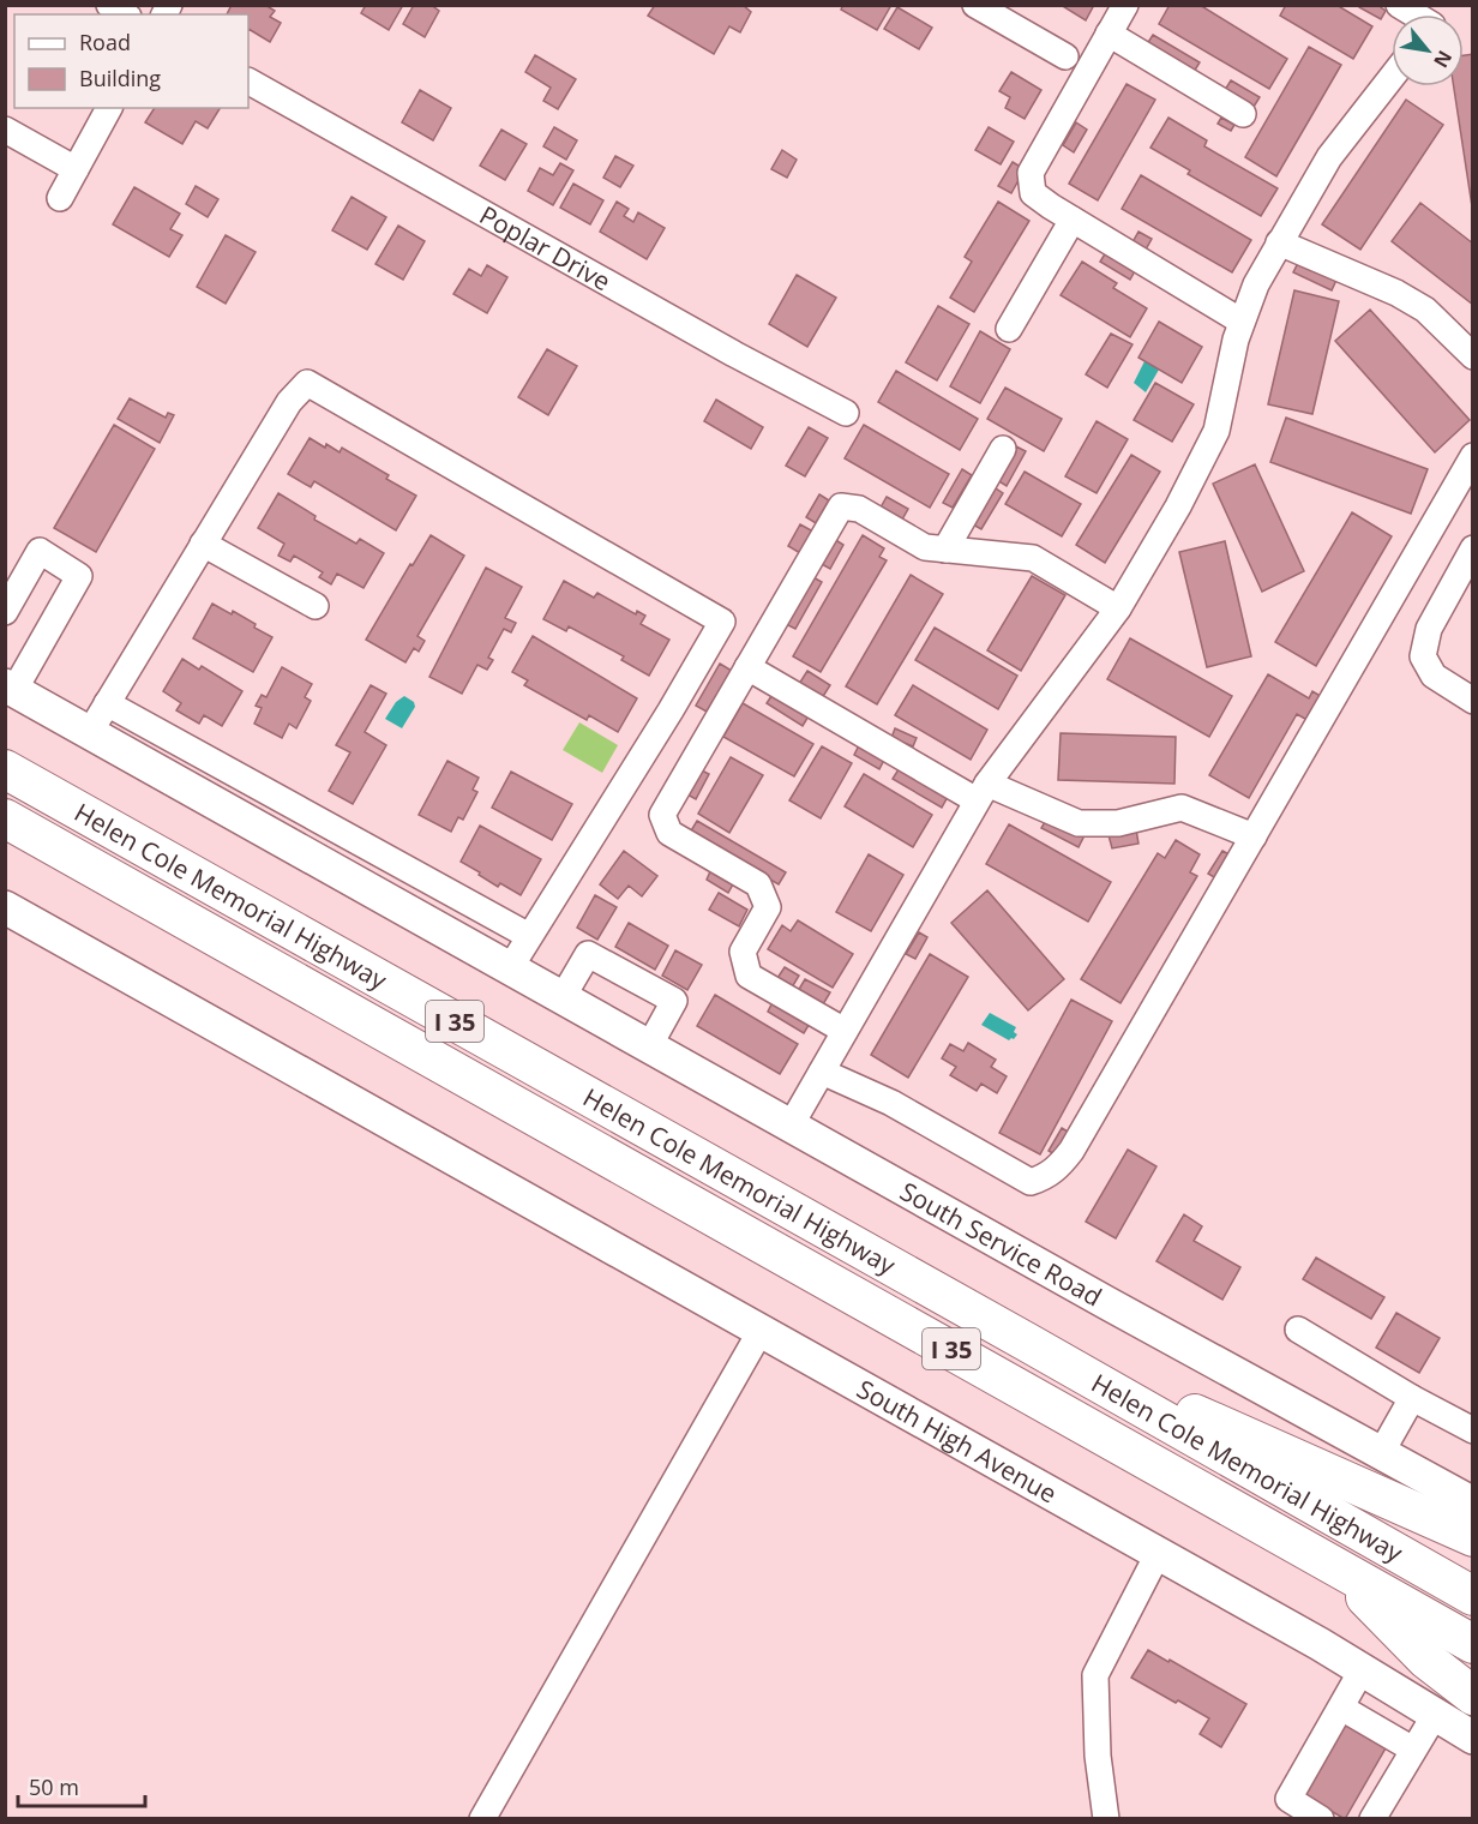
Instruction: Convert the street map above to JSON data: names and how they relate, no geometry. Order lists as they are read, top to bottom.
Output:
{
  "streets": {
    "highway": ["Helen Cole Memorial Highway", "I 35"],
    "main road": ["South Service Road", "South High Avenue"],
    "street": ["Poplar Drive"]
  },
  "legend": ["Road", "Building"],
  "scale_bar": "50 m",
  "north": "bottom right"
}
